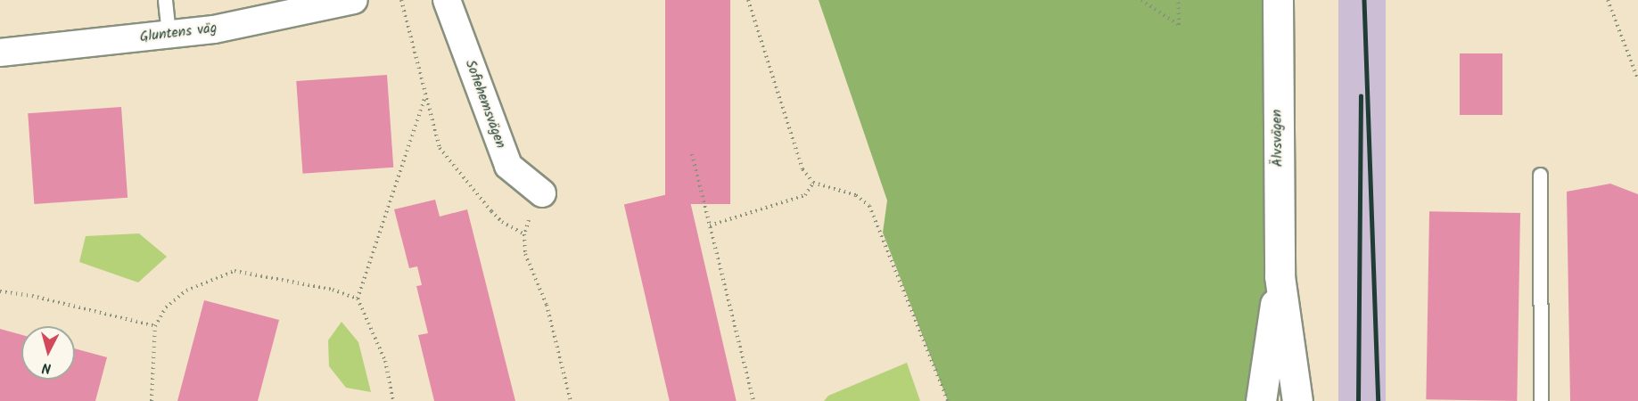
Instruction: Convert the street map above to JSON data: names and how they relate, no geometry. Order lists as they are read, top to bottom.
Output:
{
  "streets": {
    "main road": ["Älvsvägen"],
    "street": ["Gluntens väg", "Sofiehemsvägen"]
  },
  "north": "bottom"
}
